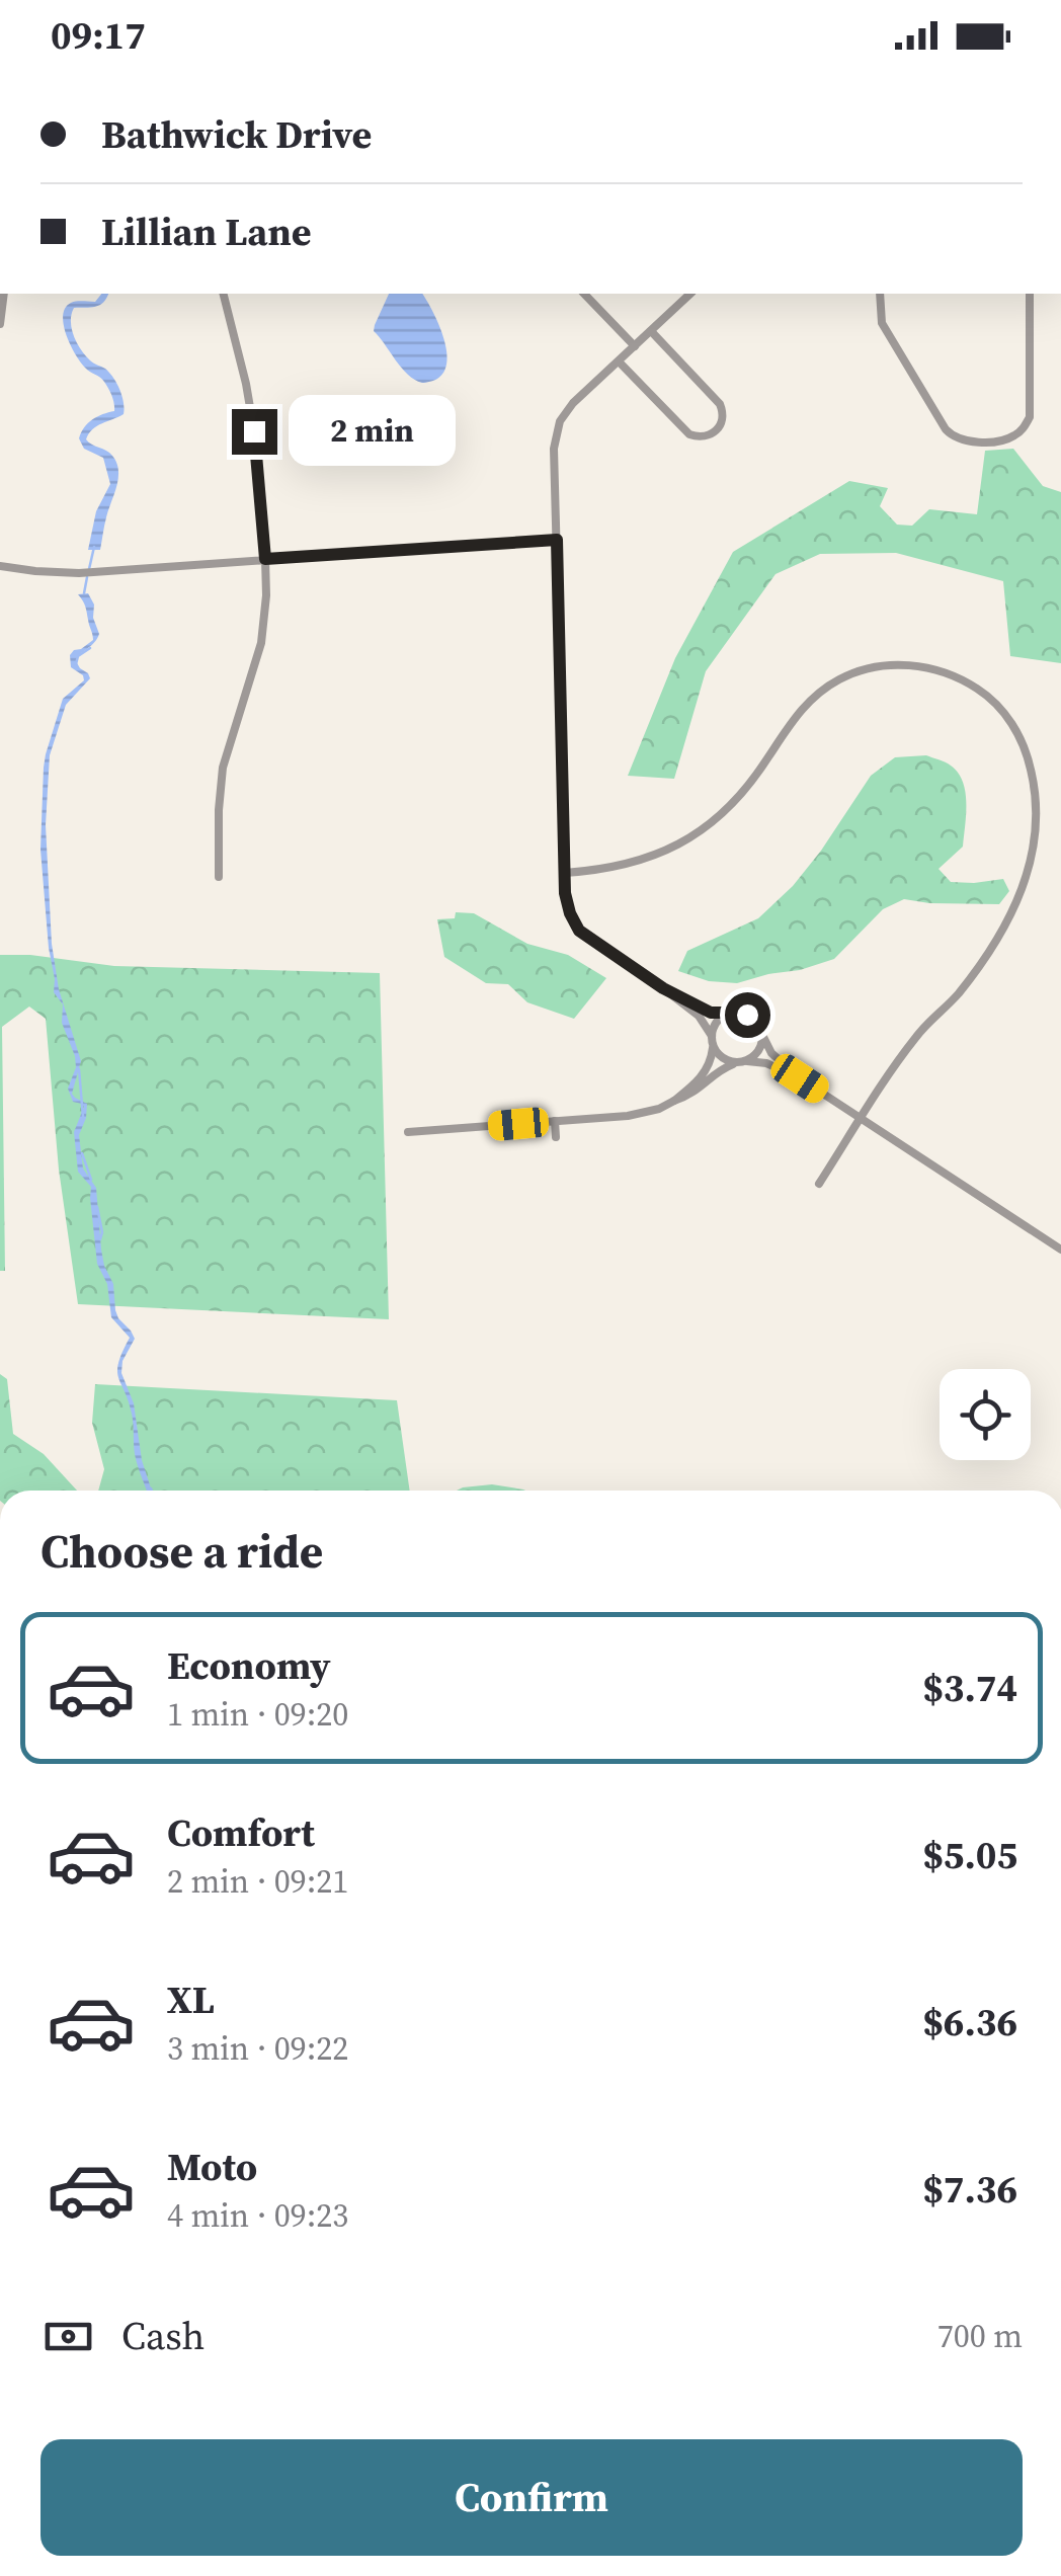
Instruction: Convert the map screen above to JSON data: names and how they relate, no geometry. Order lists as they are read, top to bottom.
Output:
{
  "page": {
    "status": "09:17",
    "banner": ["Bathwick Drive", "Lillian Lane"],
    "bubble": "2 min",
    "heading": "Choose a ride",
    "list": [
      {
        "name": "Economy",
        "note": "1 min · 09:20",
        "value": "$3.74"
      },
      {
        "name": "Comfort",
        "note": "2 min · 09:21",
        "value": "$5.05"
      },
      {
        "name": "XL",
        "note": "3 min · 09:22",
        "value": "$6.36"
      },
      {
        "name": "Moto",
        "note": "4 min · 09:23",
        "value": "$7.36"
      }
    ],
    "pay": ["Cash", "700 m"],
    "buttons": "Confirm"
  }
}
